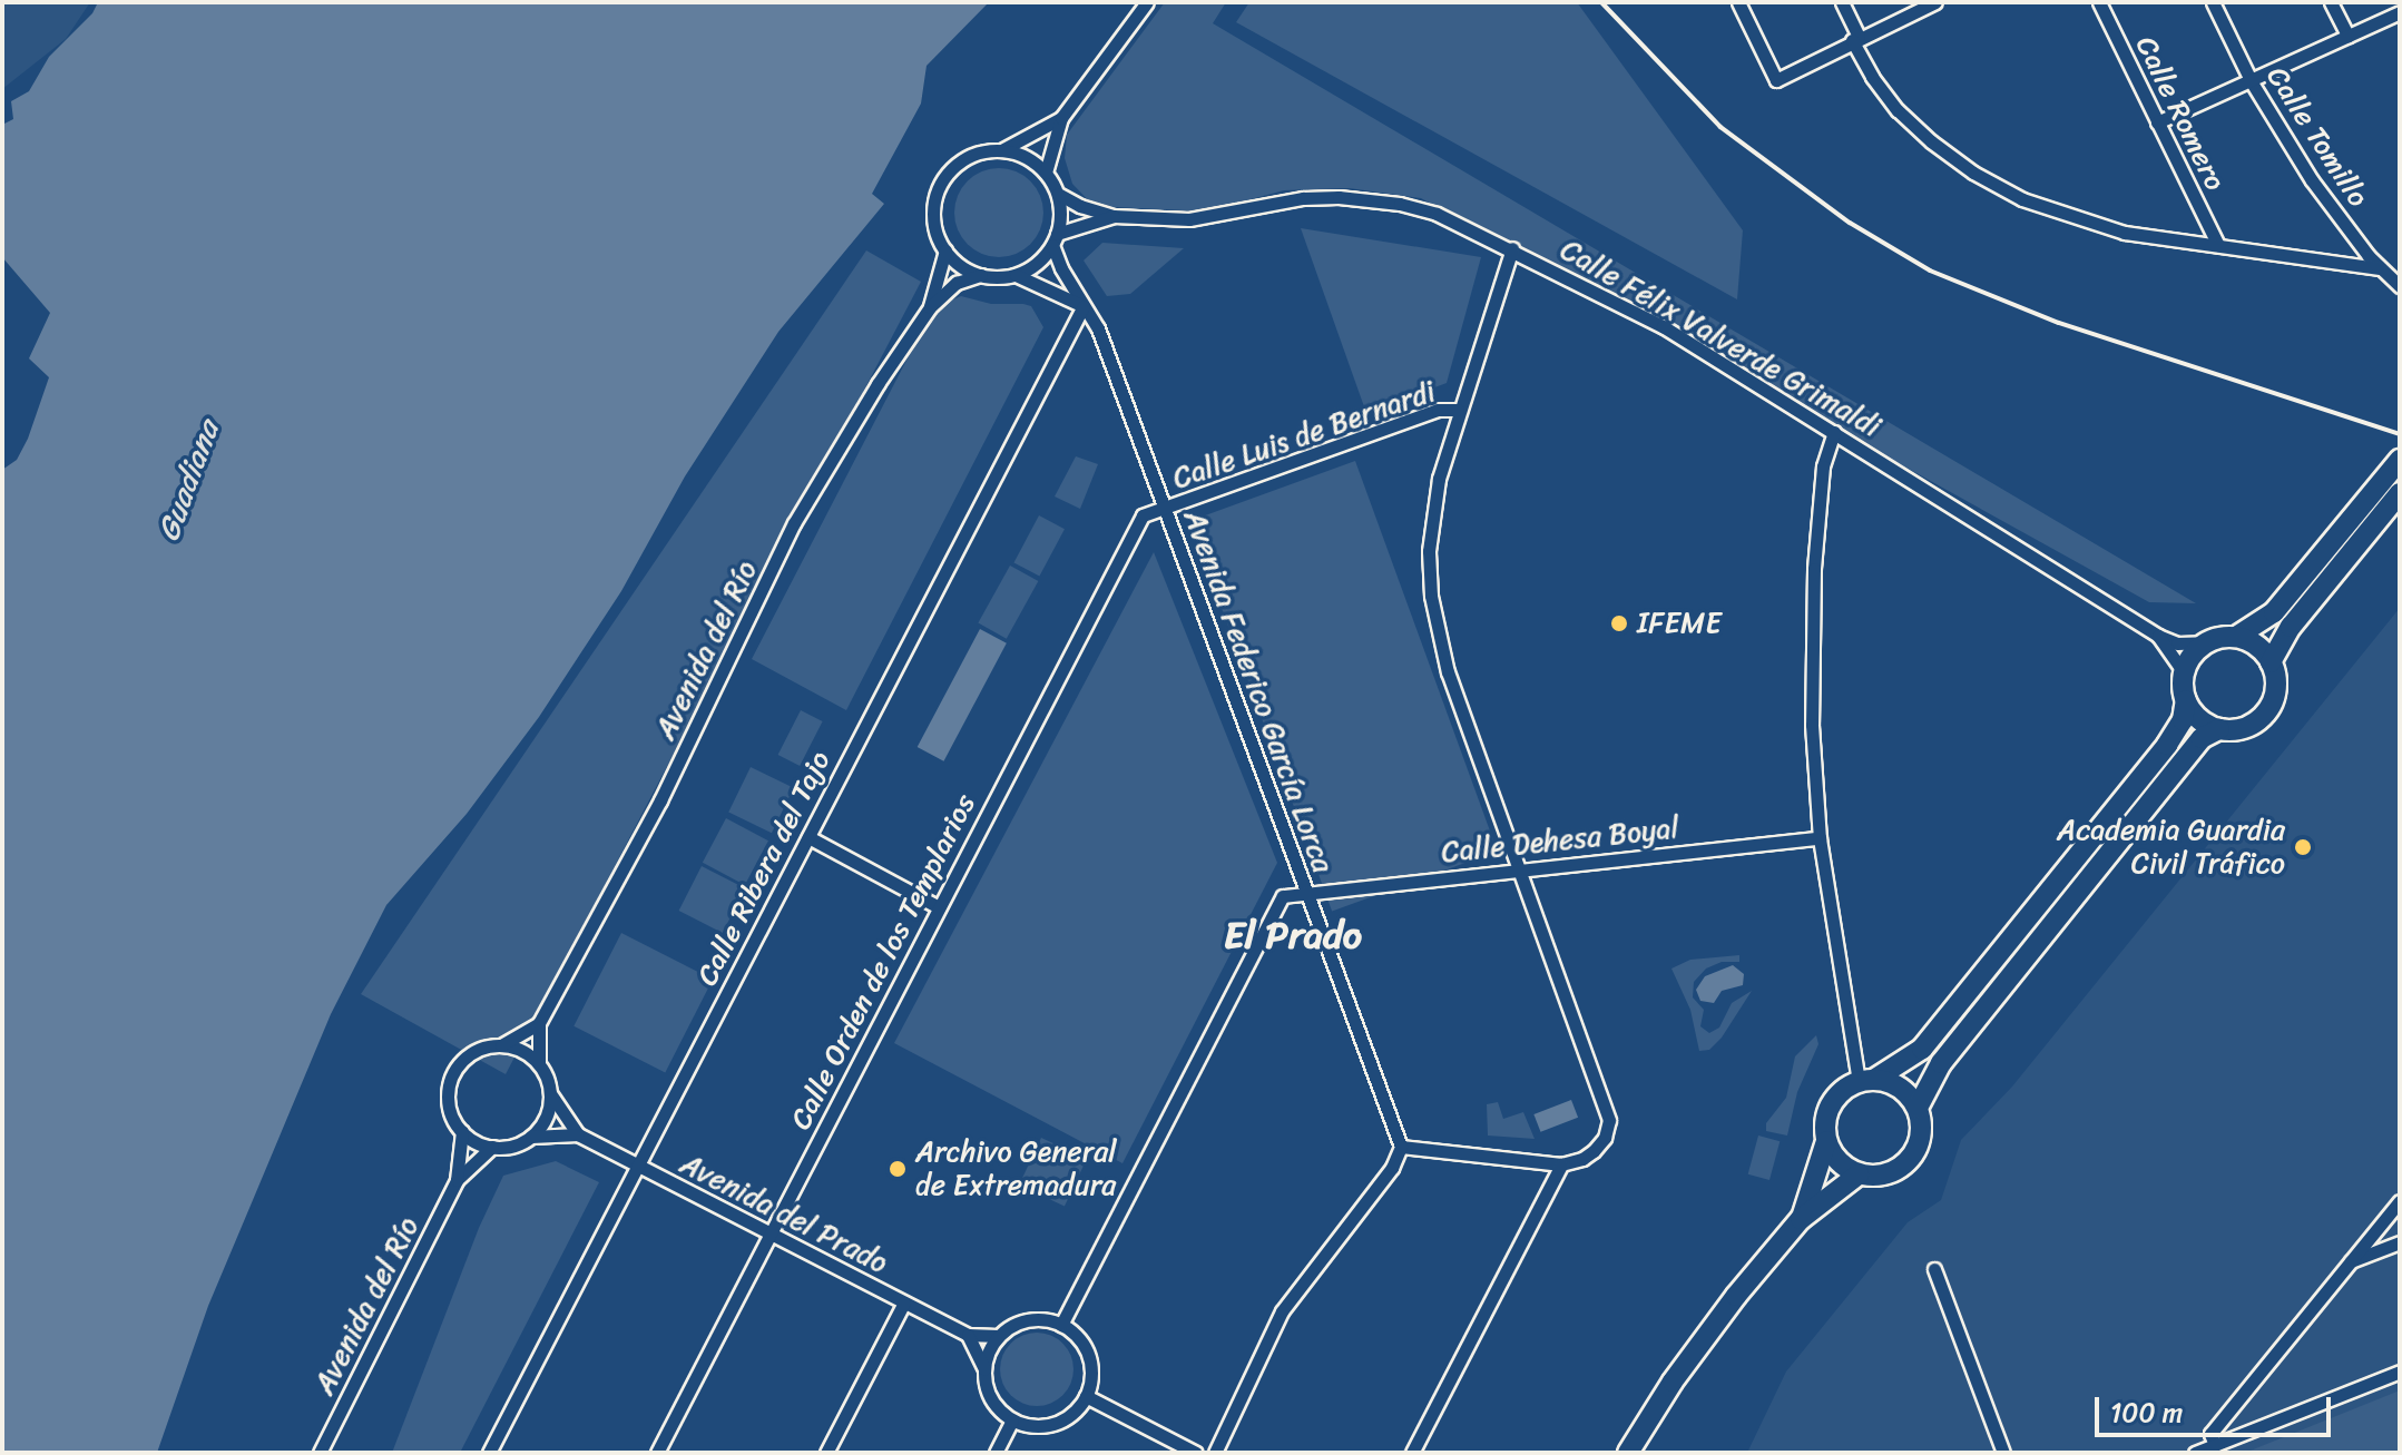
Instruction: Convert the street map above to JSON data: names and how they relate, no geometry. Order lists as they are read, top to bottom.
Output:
{
  "streets": {
    "street": [
      "Calle Romero",
      "Calle Tomillo",
      "Calle Félix Valverde Grimaldi",
      "Calle Luis de Bernardi",
      "Avenida del Río",
      "Avenida Federico García Lorca",
      "Calle Dehesa Boyal",
      "Calle Ribera del Tajo",
      "Calle Orden de los Templarios",
      "Avenida del Prado"
    ]
  },
  "crossings": [
    ["Calle Félix Valverde Grimaldi", "Avenida del Río"],
    ["Calle Félix Valverde Grimaldi", "Avenida Federico García Lorca"],
    ["Calle Luis de Bernardi", "Avenida Federico García Lorca"],
    ["Calle Luis de Bernardi", "Calle Orden de los Templarios"],
    ["Avenida del Río", "Avenida Federico García Lorca"],
    ["Avenida del Río", "Avenida del Prado"],
    ["Avenida Federico García Lorca", "Calle Dehesa Boyal"],
    ["Avenida Federico García Lorca", "Calle Ribera del Tajo"],
    ["Avenida Federico García Lorca", "Calle Orden de los Templarios"],
    ["Calle Ribera del Tajo", "Avenida del Prado"],
    ["Calle Orden de los Templarios", "Avenida del Prado"]
  ],
  "districts": ["El Prado"],
  "water": ["Guadiana"],
  "places": ["IFEME", "Academia Guardia Civil Tráfico", "Archivo General de Extremadura"],
  "scale_bar": "100 m"
}
